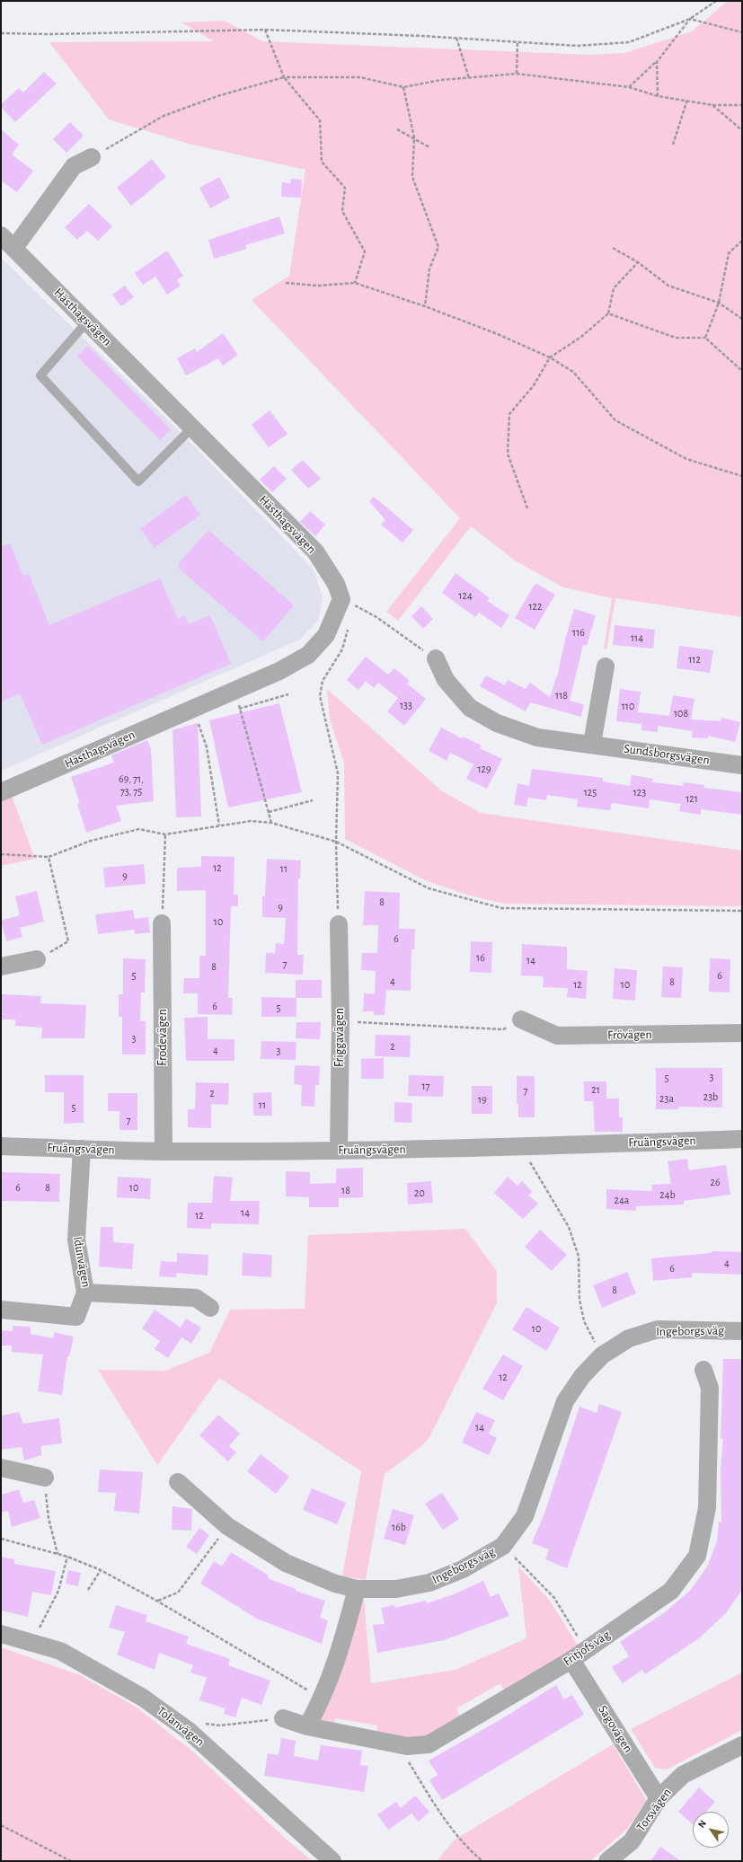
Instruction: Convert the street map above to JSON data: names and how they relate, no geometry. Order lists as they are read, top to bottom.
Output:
{
  "streets": {
    "street": [
      "Hästhagsvägen",
      "Sundsborgsvägen",
      "Frövägen",
      "Frodevägen",
      "Friggavägen",
      "Fruängsvägen",
      "Idunvägen",
      "Ingeborgs väg",
      "Fritjofs väg",
      "Tolanvägen",
      "Sagovägen",
      "Torsvägen"
    ]
  },
  "crossings": [
    ["Frodevägen", "Fruängsvägen"],
    ["Friggavägen", "Fruängsvägen"],
    ["Fruängsvägen", "Idunvägen"],
    ["Fritjofs väg", "Sagovägen"],
    ["Sagovägen", "Torsvägen"]
  ],
  "house_numbers": [
    "124",
    "122",
    "116",
    "114",
    "112",
    "118",
    "133",
    "110",
    "108",
    "129",
    "69, 71, 73, 75",
    "125",
    "123",
    "121",
    "12",
    "11",
    "9",
    "8",
    "9",
    "10",
    "6",
    "16",
    "14",
    "7",
    "8",
    "5",
    "6",
    "4",
    "8",
    "12",
    "10",
    "6",
    "5",
    "3",
    "2",
    "4",
    "3",
    "3",
    "5",
    "17",
    "21",
    "7",
    "2",
    "23b",
    "23a",
    "19",
    "11",
    "5",
    "7",
    "26",
    "6",
    "8",
    "10",
    "18",
    "20",
    "24b",
    "24a",
    "14",
    "12",
    "4",
    "6",
    "8",
    "10",
    "12",
    "14",
    "16b"
  ],
  "north": "top left"
}
